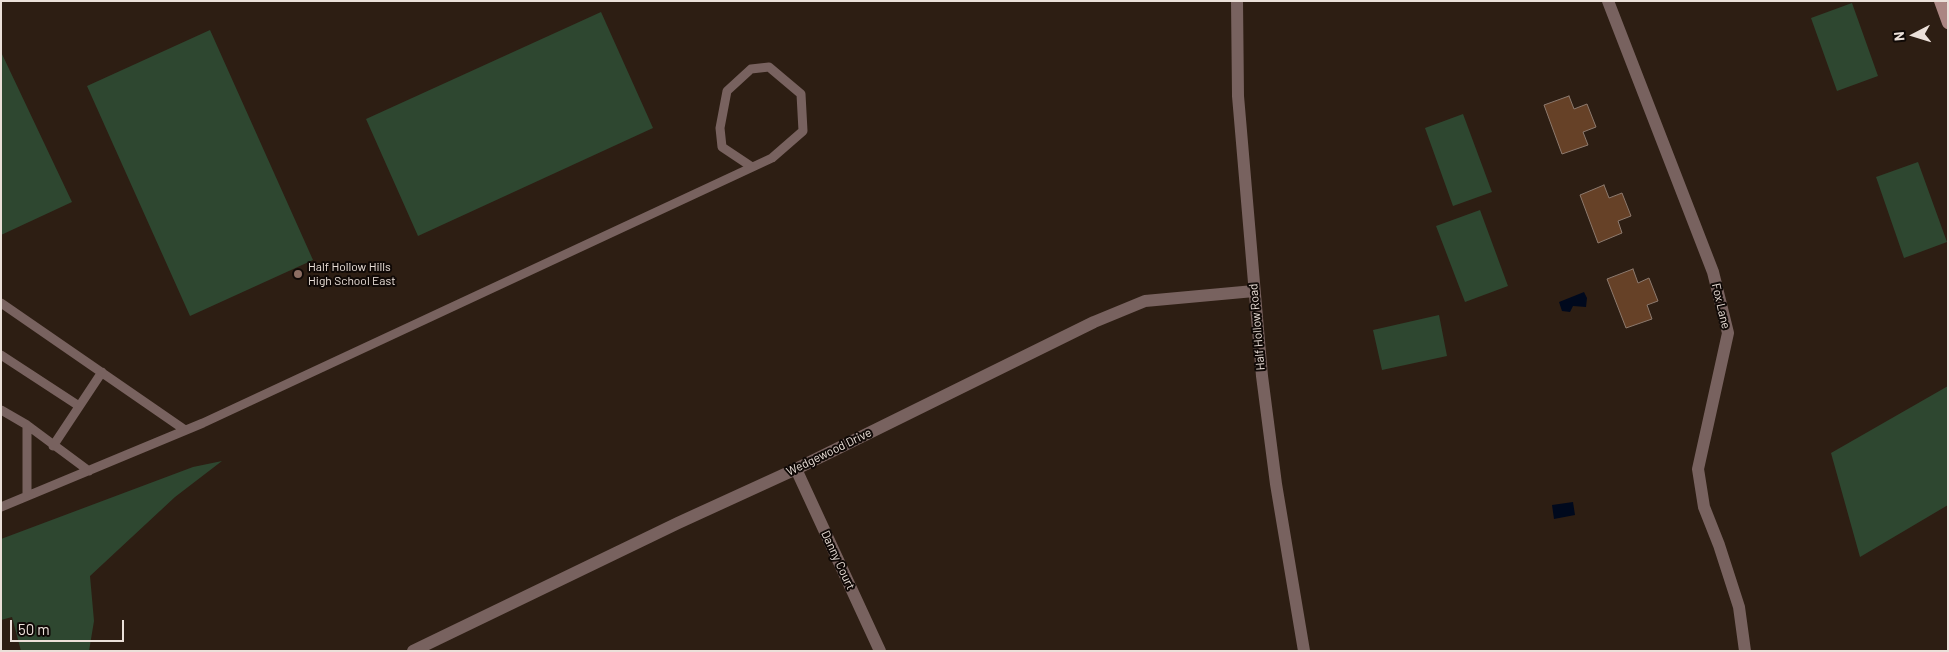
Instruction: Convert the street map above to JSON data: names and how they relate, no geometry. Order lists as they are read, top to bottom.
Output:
{
  "streets": {
    "street": [
      "Fox Lane",
      "Half Hollow Road",
      "Wedgewood Drive",
      "Danny Court"
    ]
  },
  "crossings": [
    ["Half Hollow Road", "Wedgewood Drive"],
    ["Wedgewood Drive", "Danny Court"]
  ],
  "places": ["Half Hollow Hills High School East"],
  "scale_bar": "50 m",
  "north": "left"
}
